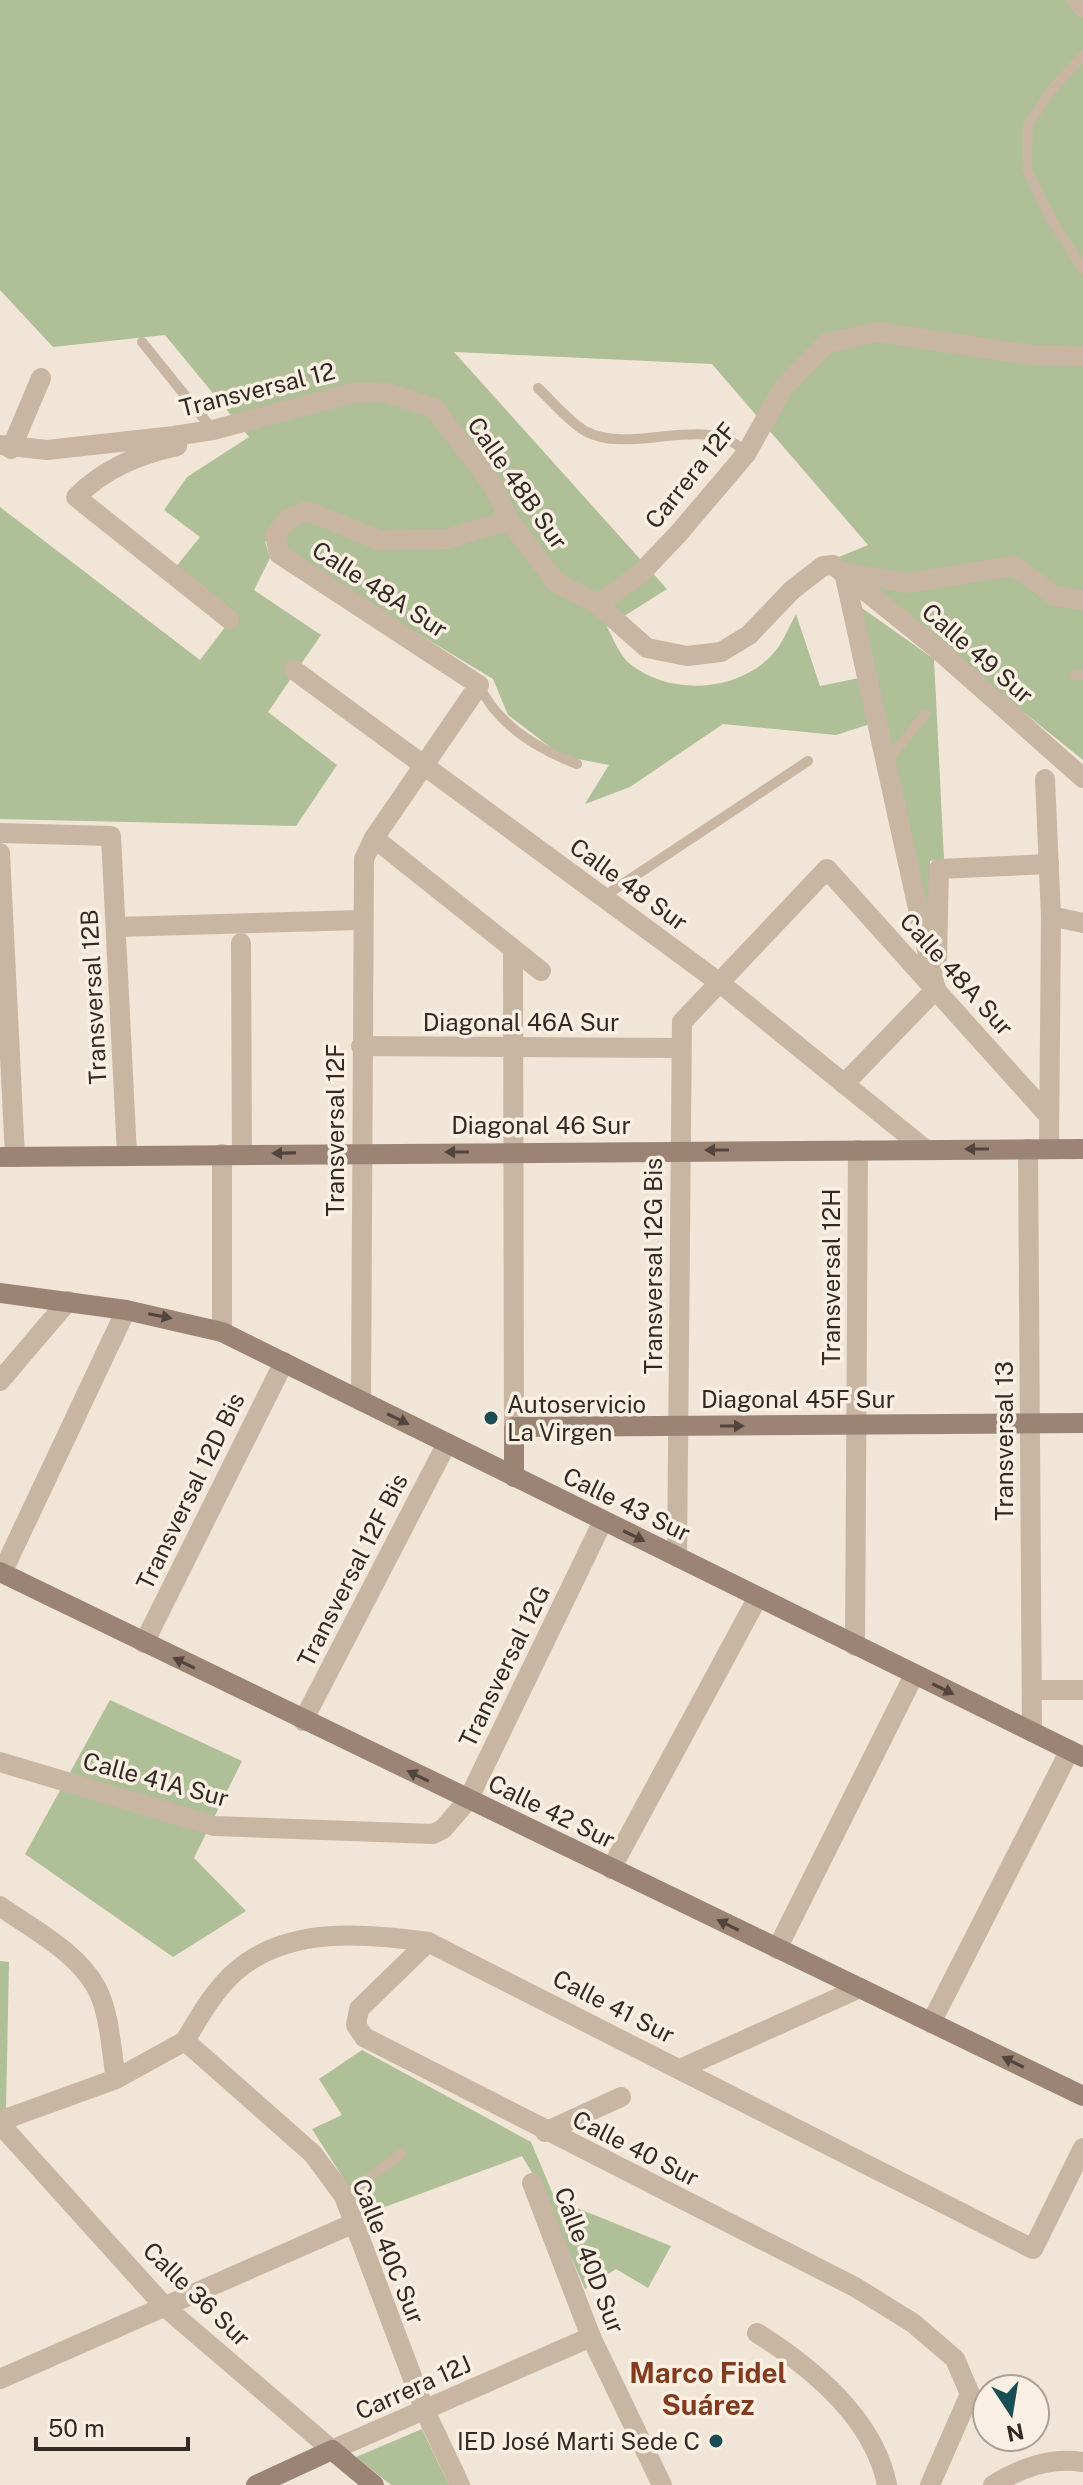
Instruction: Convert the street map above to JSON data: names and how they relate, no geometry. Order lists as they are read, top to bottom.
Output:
{
  "streets": {
    "street": [
      "Transversal 12",
      "Carrera 12F",
      "Calle 48B Sur",
      "Calle 48A Sur",
      "Calle 49 Sur",
      "Calle 48 Sur",
      "Transversal 12B",
      "Diagonal 46A Sur",
      "Diagonal 46 Sur",
      "Transversal 12F",
      "Transversal 12G Bis",
      "Transversal 12H",
      "Diagonal 45F Sur",
      "Transversal 13",
      "Transversal 12D Bis",
      "Calle 43 Sur",
      "Transversal 12F Bis",
      "Transversal 12G",
      "Calle 41A Sur",
      "Calle 42 Sur",
      "Calle 41 Sur",
      "Calle 40 Sur",
      "Calle 40C Sur",
      "Calle 40D Sur",
      "Calle 36 Sur",
      "Carrera 12J"
    ]
  },
  "crossings": [
    ["Transversal 12", "Calle 48B Sur"],
    ["Carrera 12F", "Calle 48B Sur"],
    ["Calle 48B Sur", "Calle 48A Sur"],
    ["Calle 48B Sur", "Calle 49 Sur"],
    ["Calle 48A Sur", "Calle 48 Sur"],
    ["Calle 48A Sur", "Transversal 12G Bis"],
    ["Calle 48A Sur", "Transversal 13"],
    ["Calle 48 Sur", "Diagonal 46 Sur"],
    ["Calle 48 Sur", "Transversal 12G Bis"],
    ["Transversal 12B", "Diagonal 46 Sur"],
    ["Diagonal 46A Sur", "Transversal 12F"],
    ["Diagonal 46A Sur", "Transversal 12G Bis"],
    ["Diagonal 46 Sur", "Transversal 12F"],
    ["Diagonal 46 Sur", "Transversal 12G Bis"],
    ["Diagonal 46 Sur", "Transversal 12H"],
    ["Diagonal 46 Sur", "Transversal 13"],
    ["Transversal 12F", "Calle 43 Sur"],
    ["Transversal 12G Bis", "Diagonal 45F Sur"],
    ["Transversal 12G Bis", "Calle 43 Sur"],
    ["Transversal 12H", "Diagonal 45F Sur"],
    ["Transversal 12H", "Calle 43 Sur"],
    ["Diagonal 45F Sur", "Transversal 13"],
    ["Transversal 13", "Calle 43 Sur"],
    ["Transversal 12D Bis", "Calle 43 Sur"],
    ["Transversal 12D Bis", "Calle 42 Sur"],
    ["Calle 43 Sur", "Transversal 12F Bis"],
    ["Calle 43 Sur", "Transversal 12G"],
    ["Transversal 12F Bis", "Calle 42 Sur"],
    ["Transversal 12G", "Calle 41A Sur"],
    ["Transversal 12G", "Calle 42 Sur"],
    ["Calle 41 Sur", "Calle 40 Sur"],
    ["Calle 41 Sur", "Calle 40C Sur"],
    ["Calle 40C Sur", "Carrera 12J"],
    ["Calle 40D Sur", "Carrera 12J"],
    ["Calle 36 Sur", "Carrera 12J"]
  ],
  "one_way": ["Diagonal 46 Sur", "Calle 42 Sur"],
  "districts": ["Marco Fidel Suárez"],
  "places": ["Autoservicio La Virgen", "IED José Marti Sede C"],
  "scale_bar": "50 m",
  "north": "bottom"
}
